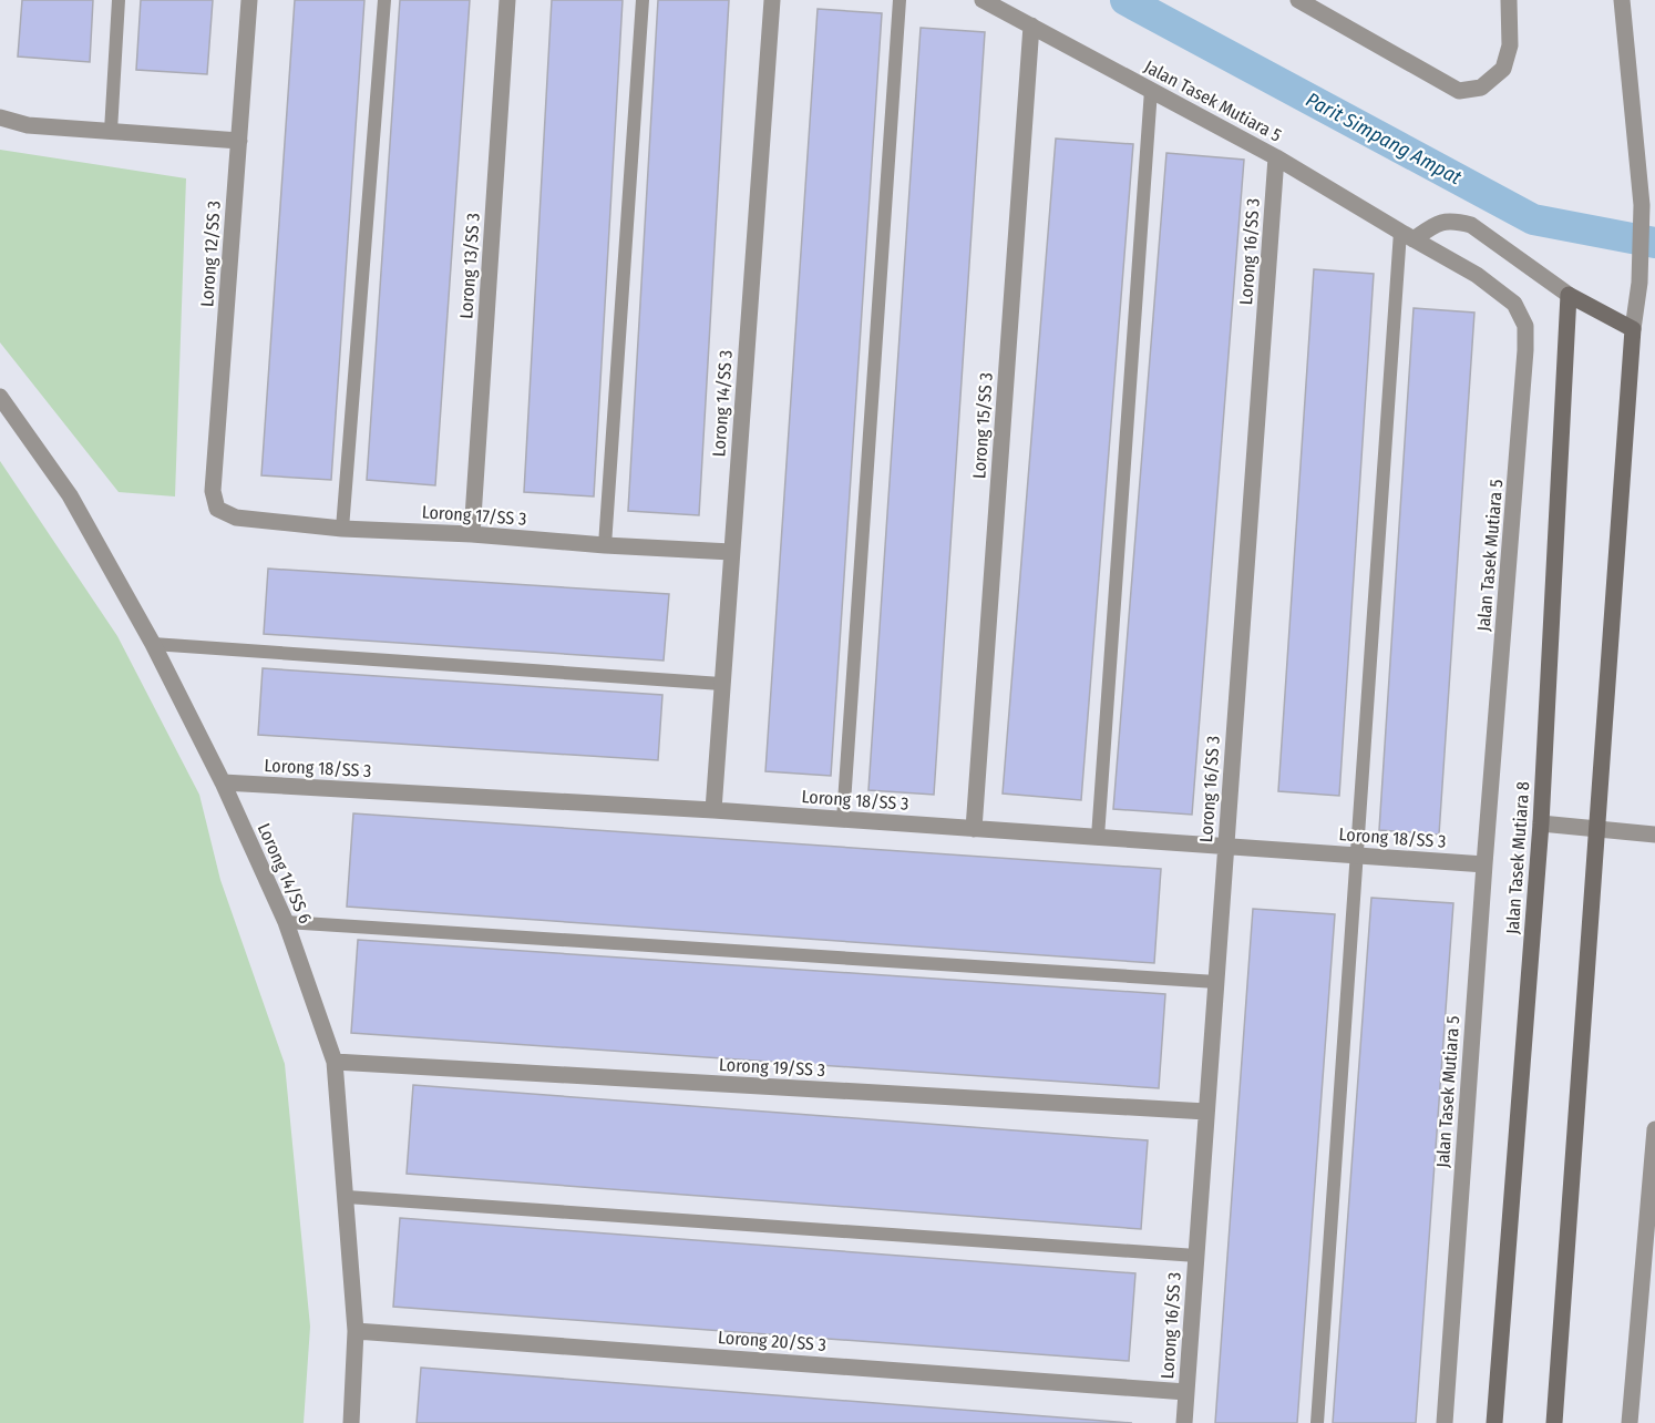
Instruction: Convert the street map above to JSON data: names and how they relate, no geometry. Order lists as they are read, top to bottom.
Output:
{
  "streets": {
    "street": [
      "Jalan Tasek Mutiara 5",
      "Lorong 16/SS 3",
      "Lorong 12/SS 3",
      "Lorong 13/SS 3",
      "Lorong 14/SS 3",
      "Lorong 15/SS 3",
      "Lorong 17/SS 3",
      "Lorong 18/SS 3",
      "Jalan Tasek Mutiara 8",
      "Lorong 14/SS 6",
      "Lorong 19/SS 3",
      "Lorong 20/SS 3"
    ]
  },
  "crossings": [
    ["Jalan Tasek Mutiara 5", "Lorong 16/SS 3"],
    ["Jalan Tasek Mutiara 5", "Lorong 15/SS 3"],
    ["Jalan Tasek Mutiara 5", "Lorong 18/SS 3"],
    ["Lorong 16/SS 3", "Lorong 18/SS 3"],
    ["Lorong 16/SS 3", "Lorong 19/SS 3"],
    ["Lorong 16/SS 3", "Lorong 20/SS 3"],
    ["Lorong 12/SS 3", "Lorong 17/SS 3"],
    ["Lorong 13/SS 3", "Lorong 17/SS 3"],
    ["Lorong 14/SS 3", "Lorong 17/SS 3"],
    ["Lorong 14/SS 3", "Lorong 18/SS 3"],
    ["Lorong 15/SS 3", "Lorong 18/SS 3"],
    ["Lorong 18/SS 3", "Lorong 14/SS 6"],
    ["Lorong 14/SS 6", "Lorong 19/SS 3"],
    ["Lorong 14/SS 6", "Lorong 20/SS 3"]
  ],
  "water": ["Parit Simpang Ampat"]
}
